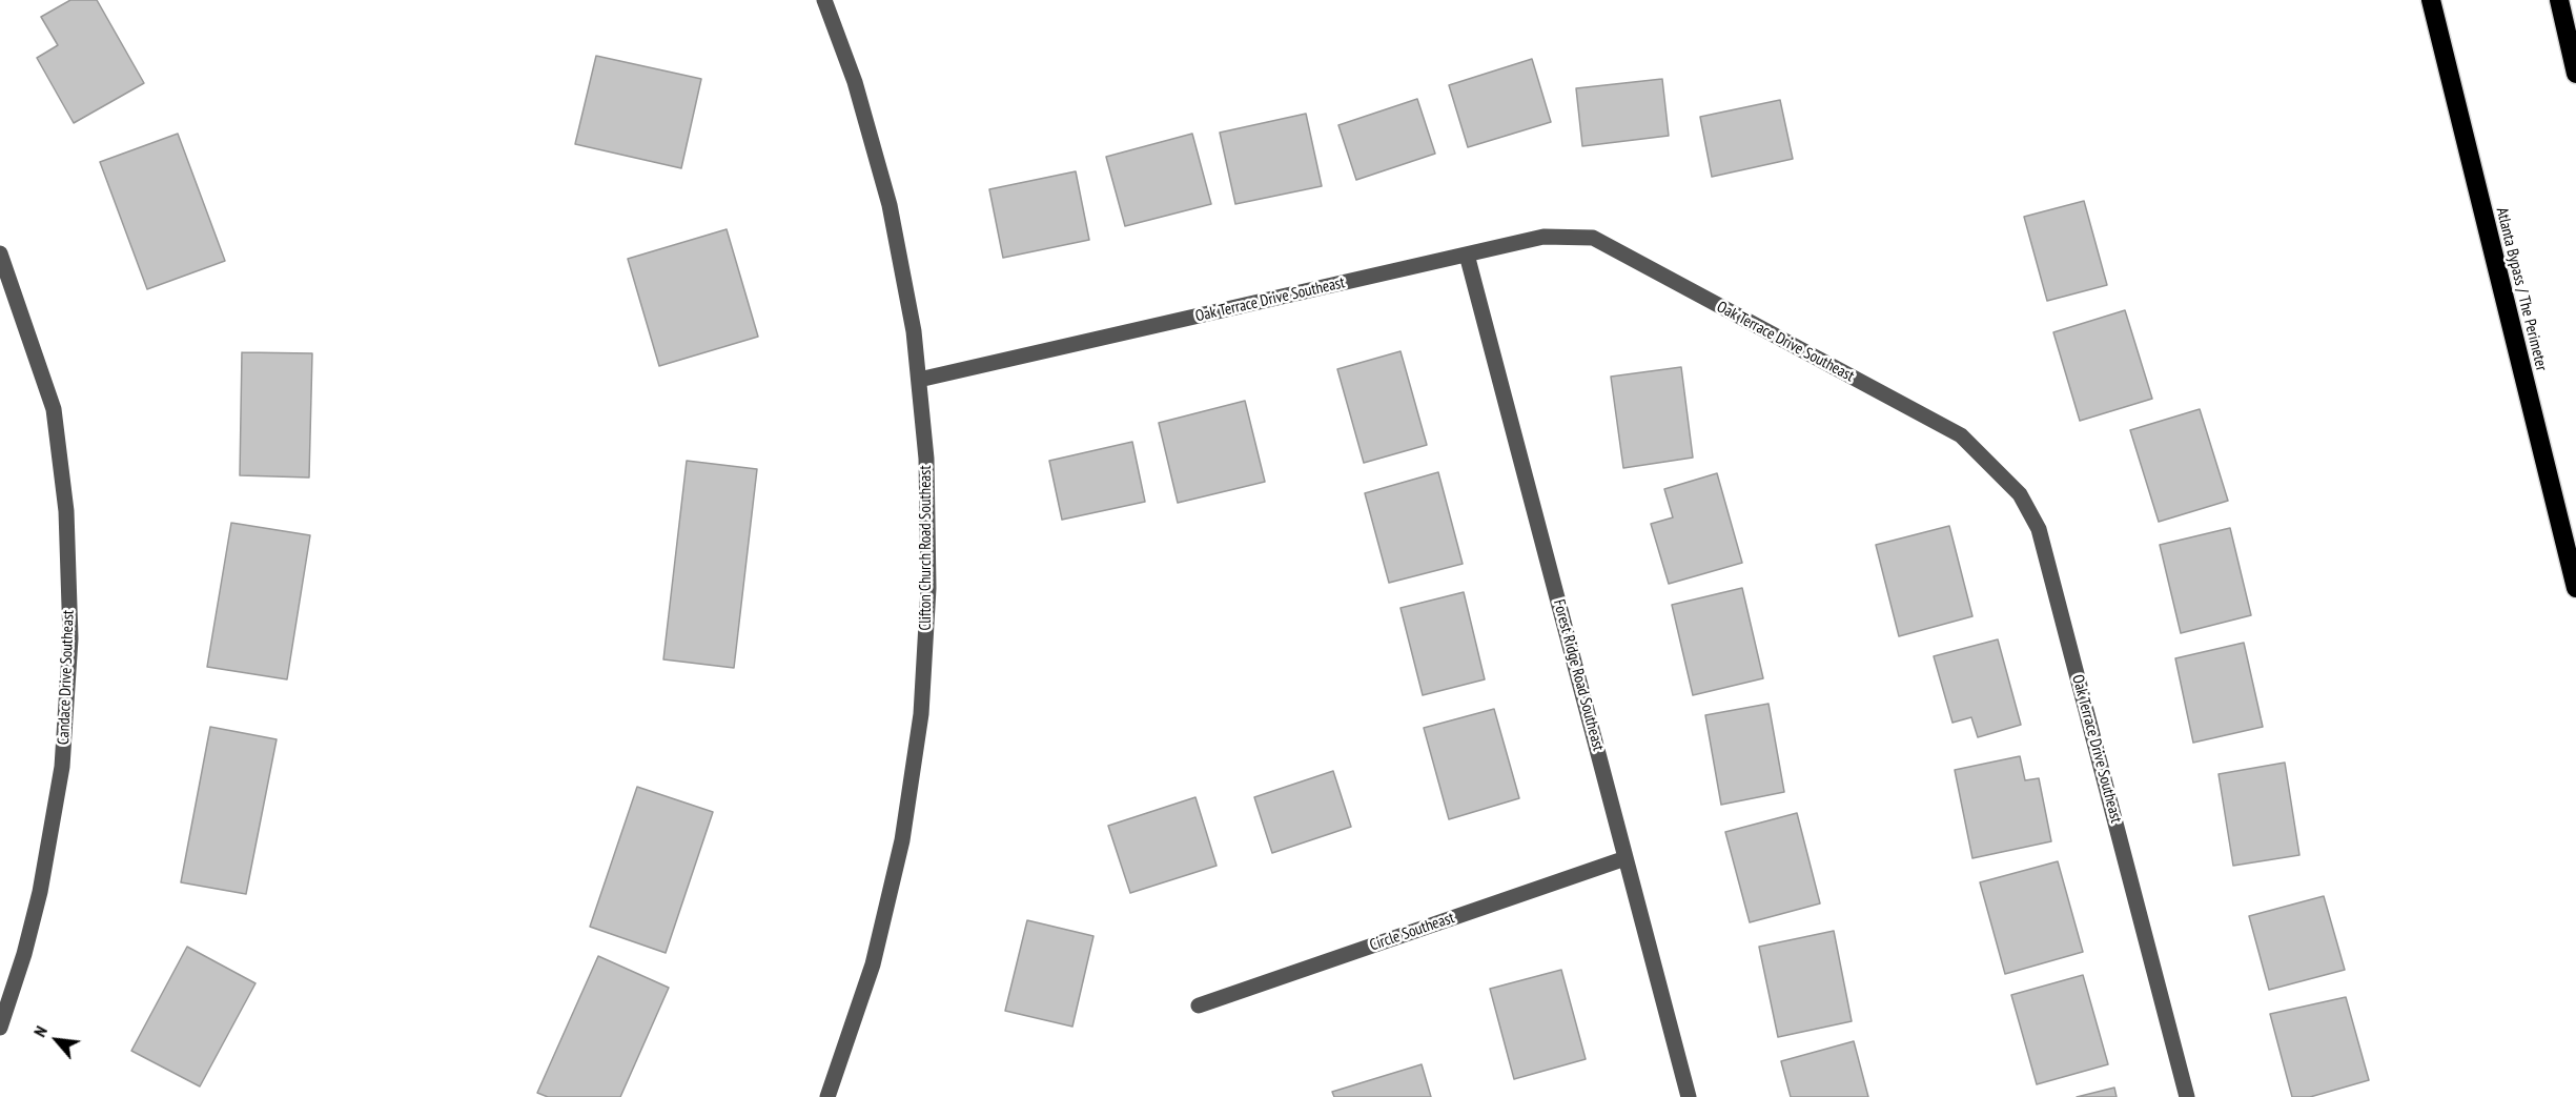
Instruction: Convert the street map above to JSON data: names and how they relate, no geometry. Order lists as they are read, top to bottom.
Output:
{
  "streets": {
    "highway": ["Atlanta Bypass / The Perimeter"],
    "street": [
      "Oak Terrace Drive Southeast",
      "Clifton Church Road Southeast",
      "Forest Ridge Road Southeast",
      "Candace Drive Southeast",
      "Circle Southeast"
    ]
  },
  "crossings": [
    ["Oak Terrace Drive Southeast", "Clifton Church Road Southeast"],
    ["Oak Terrace Drive Southeast", "Forest Ridge Road Southeast"],
    ["Forest Ridge Road Southeast", "Circle Southeast"]
  ],
  "north": "top left"
}
